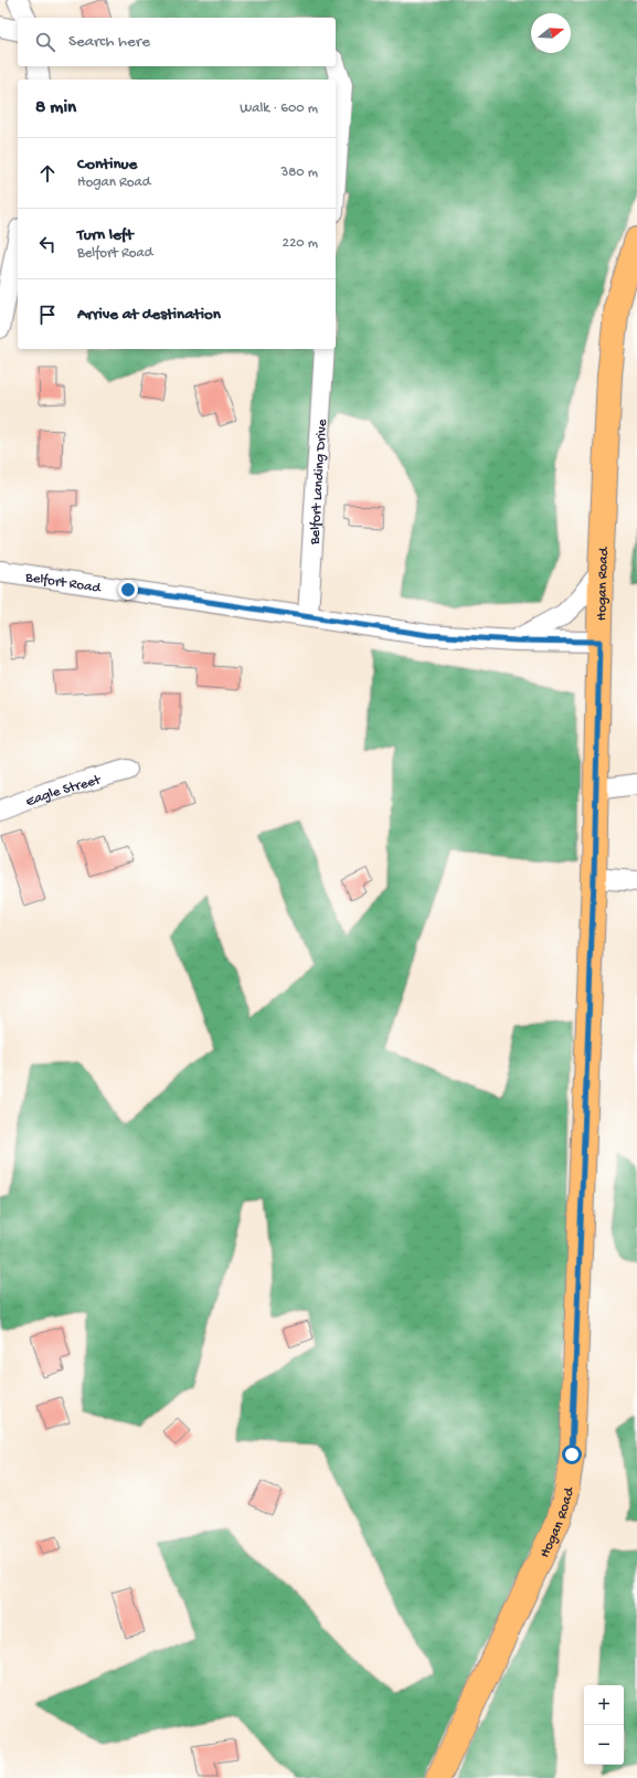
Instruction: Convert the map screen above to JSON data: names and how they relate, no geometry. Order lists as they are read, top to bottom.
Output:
{
  "streets": {
    "main road": ["Hogan Road"],
    "street": ["Belfort Landing Drive", "Belfort Road", "Eagle Street"]
  },
  "crossings": [
    ["Belfort Landing Drive", "Belfort Road"],
    ["Belfort Road", "Hogan Road"]
  ],
  "north": "right",
  "page": {
    "search": "Search here",
    "heading": ["8 min", "Walk · 600 m"],
    "list": [
      ["Continue", "Hogan Road", "380 m"],
      ["Turn left", "Belfort Road", "220 m"],
      "Arrive at destination"
    ],
    "map_buttons": ["+", "−"]
  }
}
